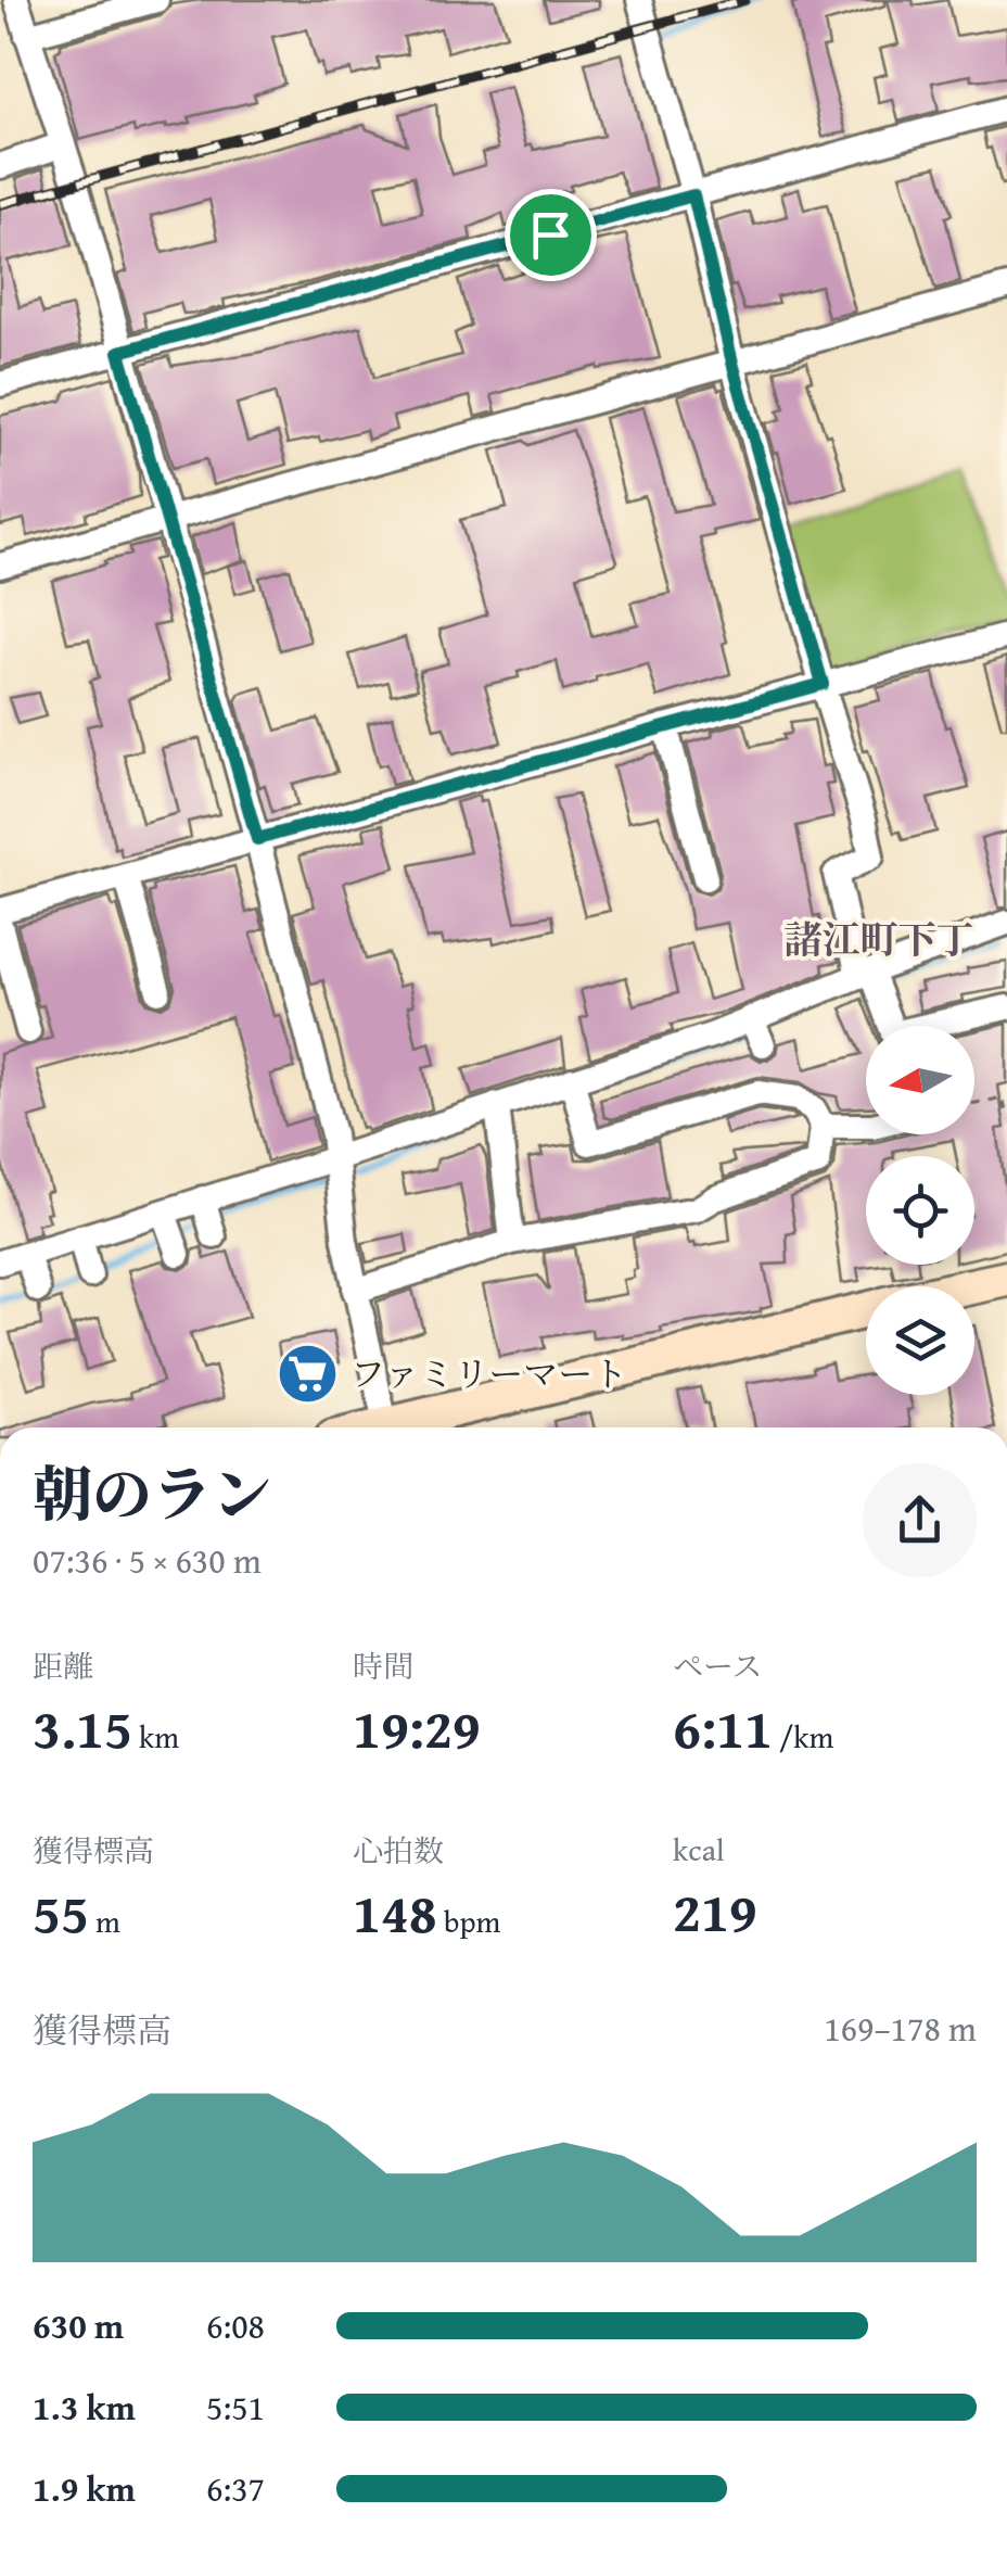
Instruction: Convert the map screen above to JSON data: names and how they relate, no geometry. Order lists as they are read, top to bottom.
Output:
{
  "districts": ["諸江町下丁"],
  "places": {
    "supermarket": ["ファミリーマート"]
  },
  "north": "left",
  "page": {
    "heading": ["朝のラン", "07:36 · 5 × 630 m"],
    "stats": [
      ["距離", "3.15 km"],
      ["時間", "19:29"],
      ["ペース", "6:11 /km"],
      ["獲得標高", "55 m"],
      ["心拍数", "148 bpm"],
      ["kcal", "219"]
    ],
    "chart": ["獲得標高", "169–178 m"],
    "list": [
      {
        "name": "630 m",
        "note": "6:08"
      },
      {
        "name": "1.3 km",
        "note": "5:51"
      },
      {
        "name": "1.9 km",
        "note": "6:37"
      }
    ]
  }
}
